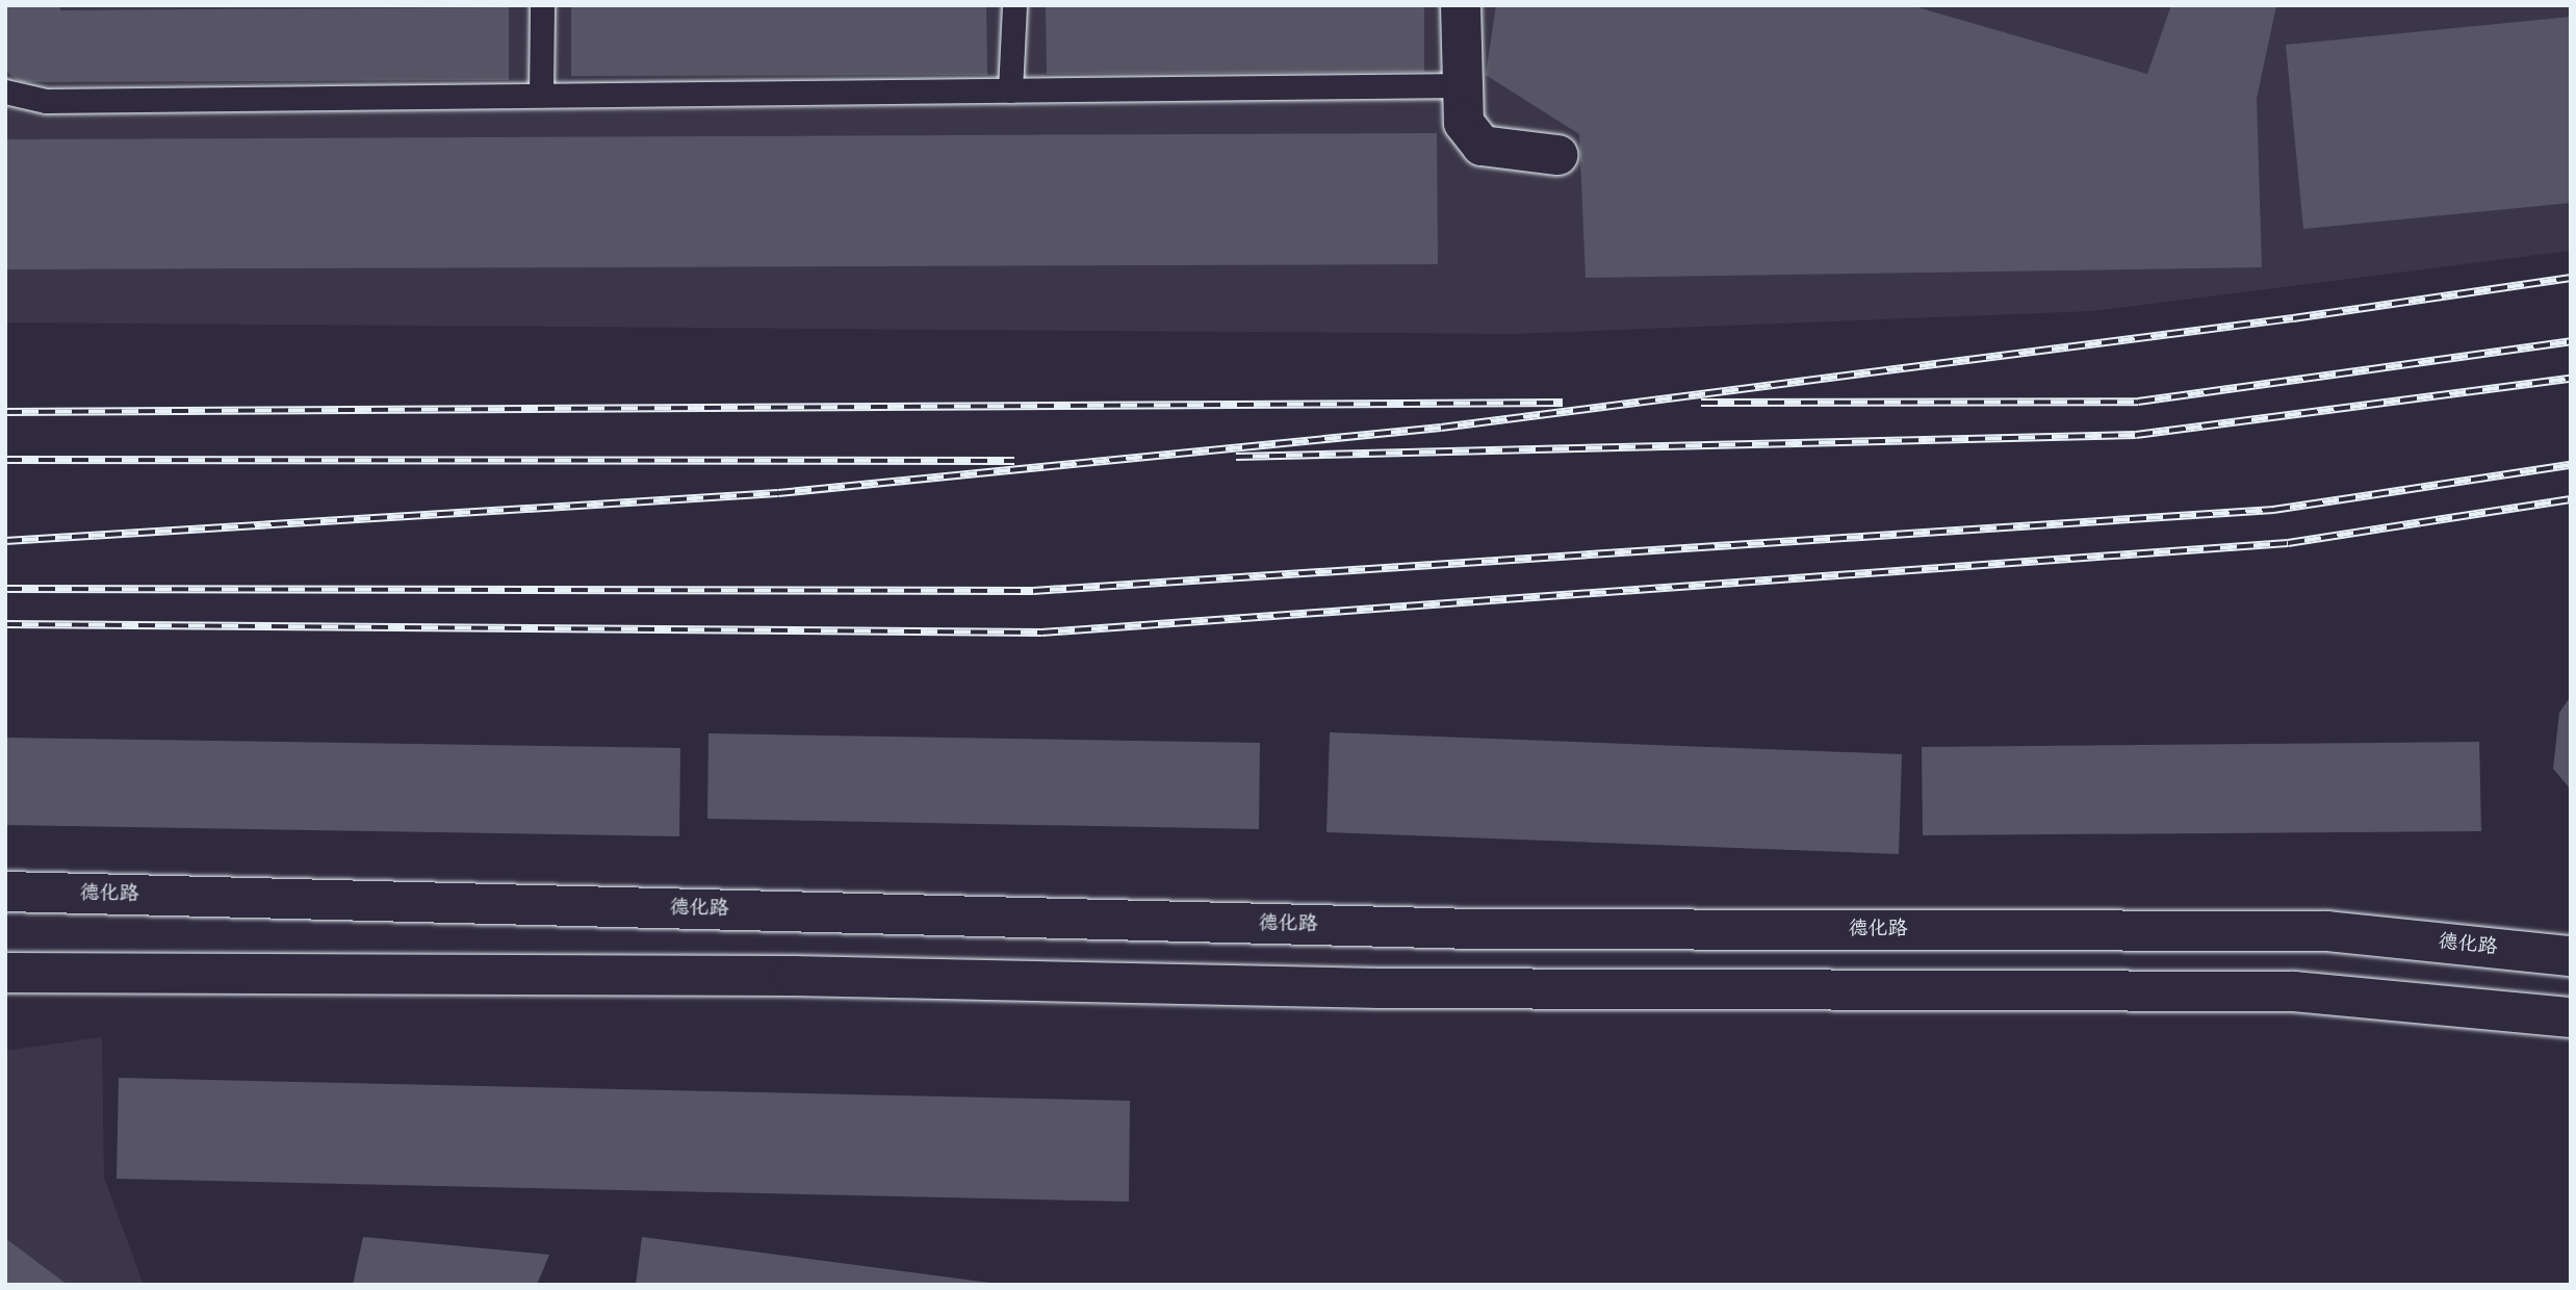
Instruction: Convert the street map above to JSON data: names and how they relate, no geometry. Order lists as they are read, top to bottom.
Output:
{
  "streets": {
    "main road": ["德化路"]
  }
}
